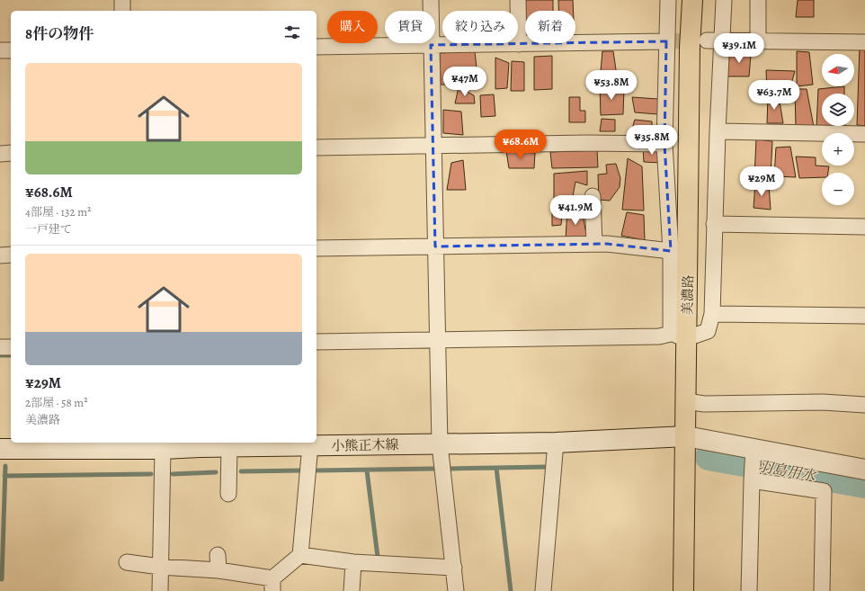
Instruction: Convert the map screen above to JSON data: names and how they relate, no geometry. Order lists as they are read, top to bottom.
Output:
{
  "streets": {
    "main road": ["美濃路", "小熊正木線"]
  },
  "crossings": [
    ["美濃路", "小熊正木線"]
  ],
  "water": ["羽島用水"],
  "north": "left",
  "page": {
    "chip": [
      "購入",
      "賃貸",
      "絞り込み",
      "新着"
    ],
    "heading": "8件の物件",
    "price": [
      "¥39.1M",
      "¥47M",
      "¥53.8M",
      "¥63.7M",
      "¥35.8M",
      "¥68.6M",
      "¥29M",
      "¥41.9M"
    ],
    "map_buttons": ["+", "−"],
    "list": [
      {
        "name": "¥68.6M",
        "note": "4部屋 · 132 m² · 一戸建て"
      },
      {
        "name": "¥29M",
        "note": "2部屋 · 58 m² · 美濃路"
      }
    ]
  }
}
